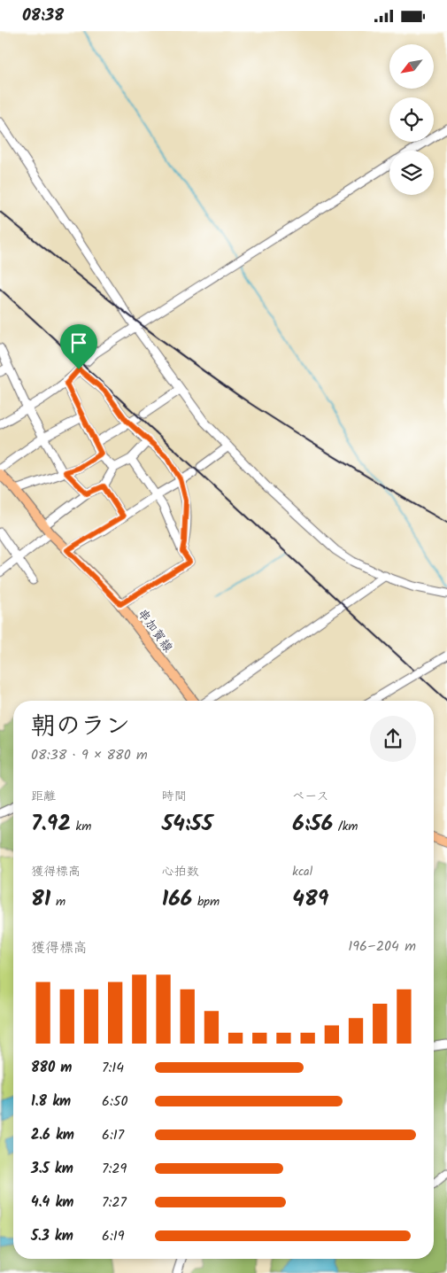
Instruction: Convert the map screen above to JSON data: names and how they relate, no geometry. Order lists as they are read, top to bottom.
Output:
{
  "streets": {
    "main road": ["串加賀線"]
  },
  "north": "bottom left",
  "page": {
    "status": "08:38",
    "heading": ["朝のラン", "08:38 · 9 × 880 m"],
    "stats": [
      ["距離", "7.92 km"],
      ["時間", "54:55"],
      ["ペース", "6:56 /km"],
      ["獲得標高", "81 m"],
      ["心拍数", "166 bpm"],
      ["kcal", "489"]
    ],
    "chart": ["獲得標高", "196–204 m"],
    "list": [
      {
        "name": "880 m",
        "note": "7:14"
      },
      {
        "name": "1.8 km",
        "note": "6:50"
      },
      {
        "name": "2.6 km",
        "note": "6:17"
      },
      {
        "name": "3.5 km",
        "note": "7:29"
      },
      {
        "name": "4.4 km",
        "note": "7:27"
      },
      {
        "name": "5.3 km",
        "note": "6:19"
      }
    ]
  }
}
